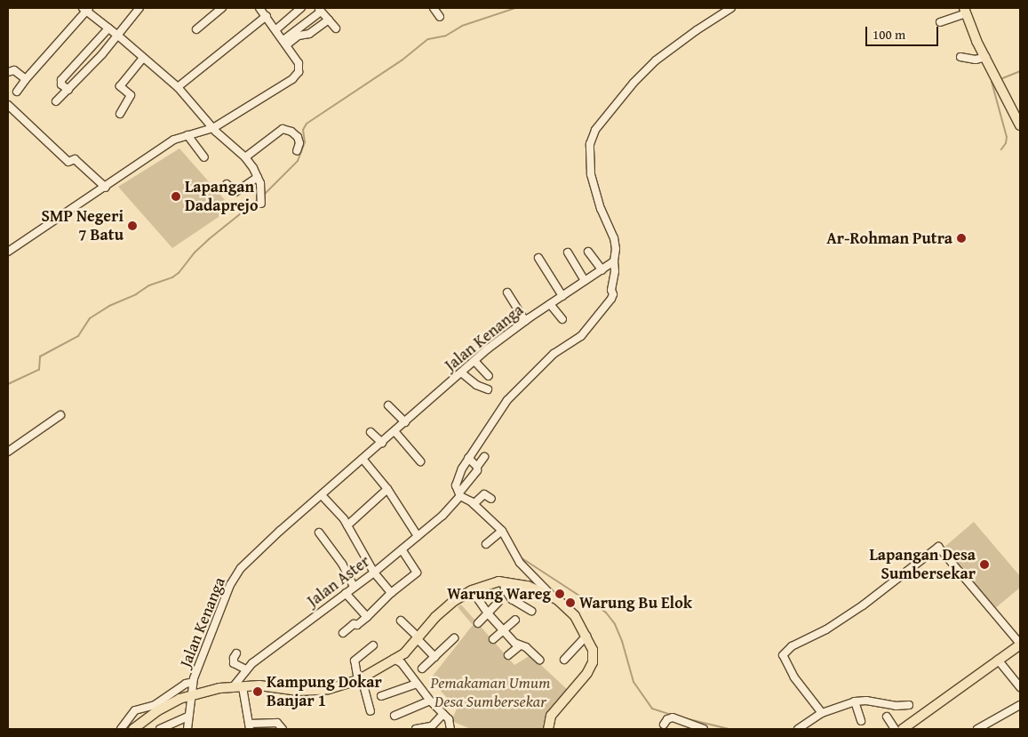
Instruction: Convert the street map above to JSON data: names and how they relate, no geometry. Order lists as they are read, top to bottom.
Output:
{
  "streets": {
    "street": ["Jalan Kenanga", "Jalan Aster"]
  },
  "parks": ["Pemakaman Umum Desa Sumbersekar"],
  "places": [
    "Lapangan Dadaprejo",
    "SMP Negeri 7 Batu",
    "Ar-Rohman Putra",
    "Lapangan Desa Sumbersekar",
    "Warung Wareg",
    "Warung Bu Elok",
    "Kampung Dokar Banjar 1"
  ],
  "scale_bar": "100 m"
}
